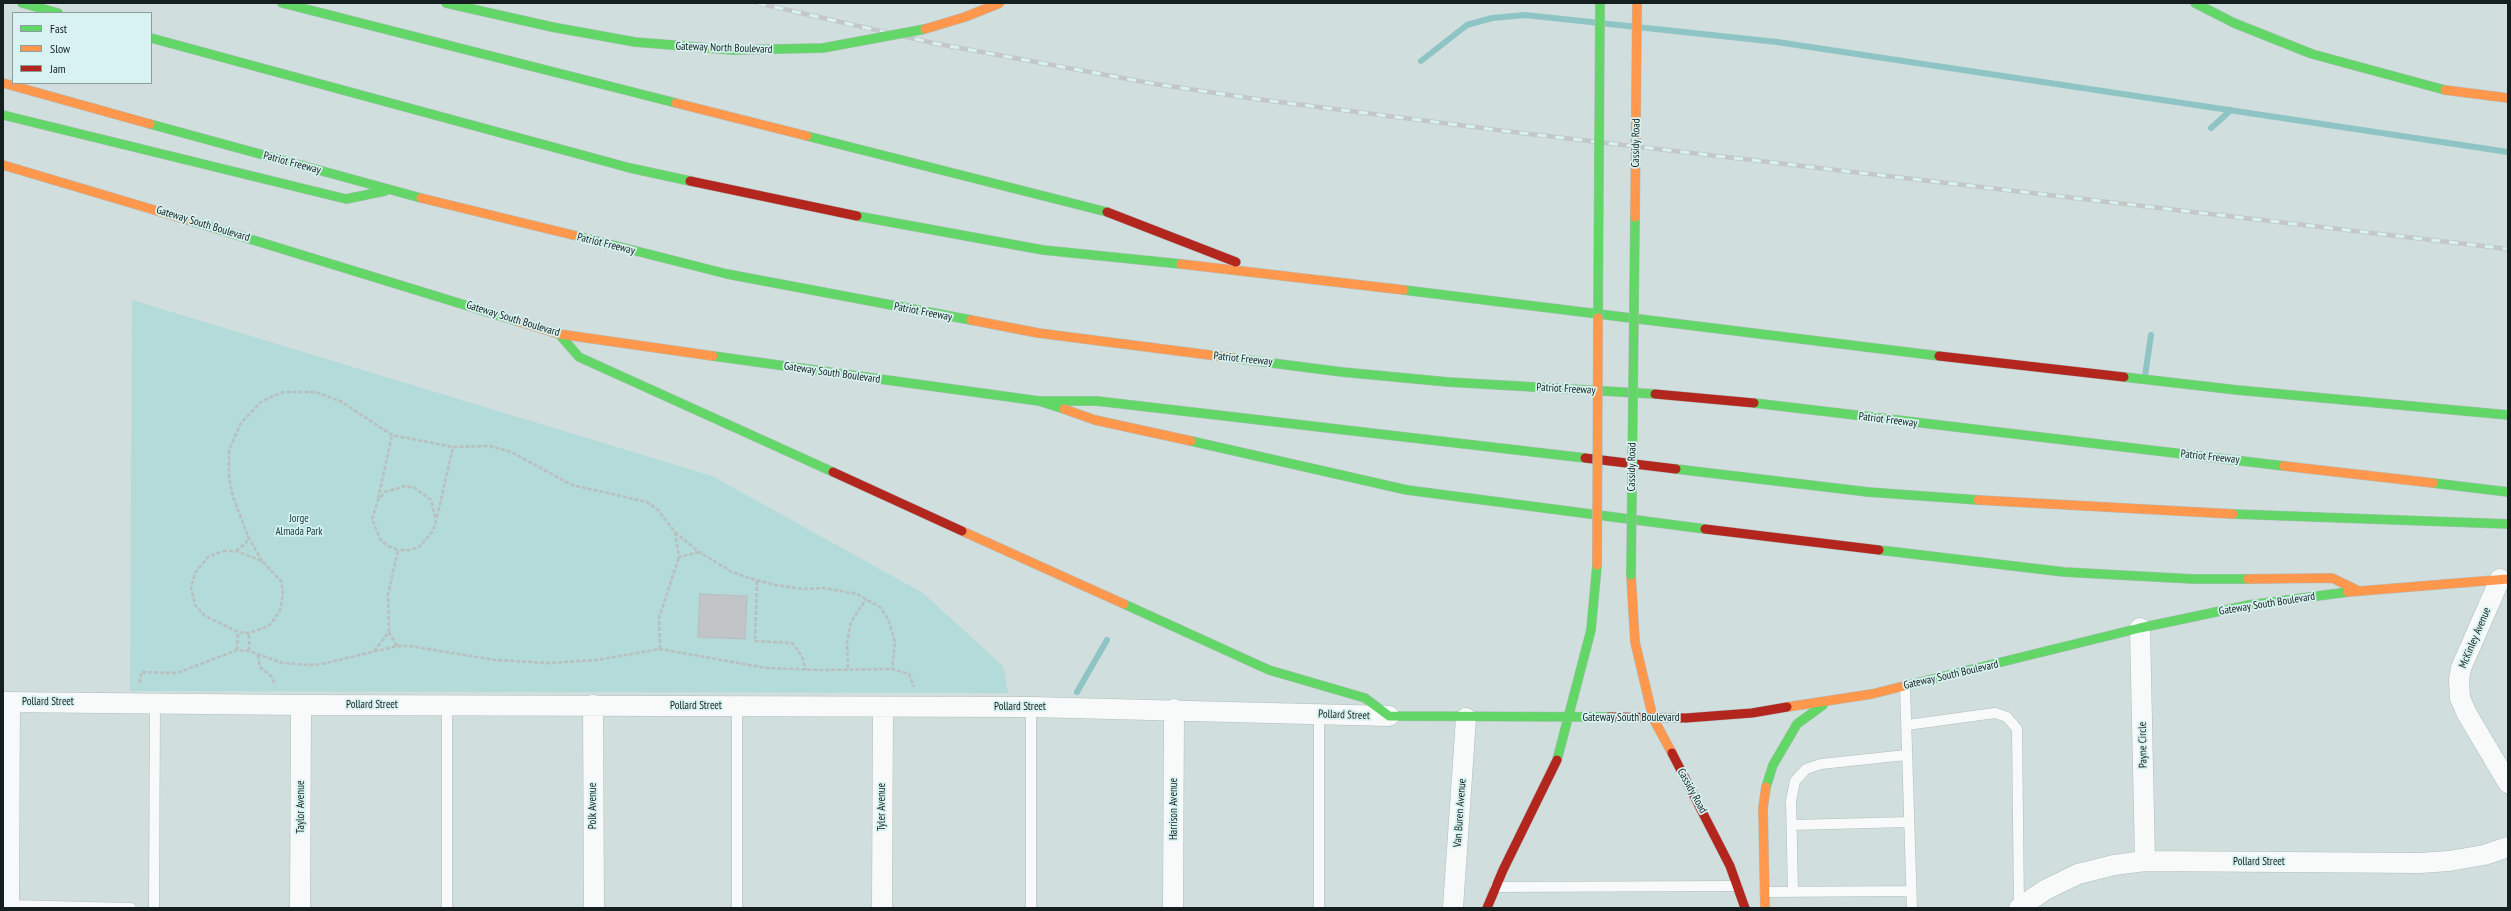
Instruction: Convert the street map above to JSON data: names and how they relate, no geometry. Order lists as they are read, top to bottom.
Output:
{
  "streets": {
    "main road": [
      "Gateway North Boulevard",
      "Cassidy Road",
      "Patriot Freeway",
      "Gateway South Boulevard"
    ],
    "street": [
      "McKinley Avenue",
      "Pollard Street",
      "Payne Circle",
      "Polk Avenue",
      "Taylor Avenue",
      "Tyler Avenue",
      "Harrison Avenue",
      "Van Buren Avenue"
    ]
  },
  "crossings": [
    ["Cassidy Road", "Gateway South Boulevard"],
    ["Gateway South Boulevard", "McKinley Avenue"],
    ["Gateway South Boulevard", "Pollard Street"],
    ["Gateway South Boulevard", "Payne Circle"],
    ["Gateway South Boulevard", "Van Buren Avenue"],
    ["Pollard Street", "Payne Circle"],
    ["Pollard Street", "Polk Avenue"],
    ["Pollard Street", "Taylor Avenue"],
    ["Pollard Street", "Tyler Avenue"],
    ["Pollard Street", "Harrison Avenue"]
  ],
  "parks": ["Jorge Almada Park"],
  "legend": ["Fast", "Slow", "Jam"]
}
